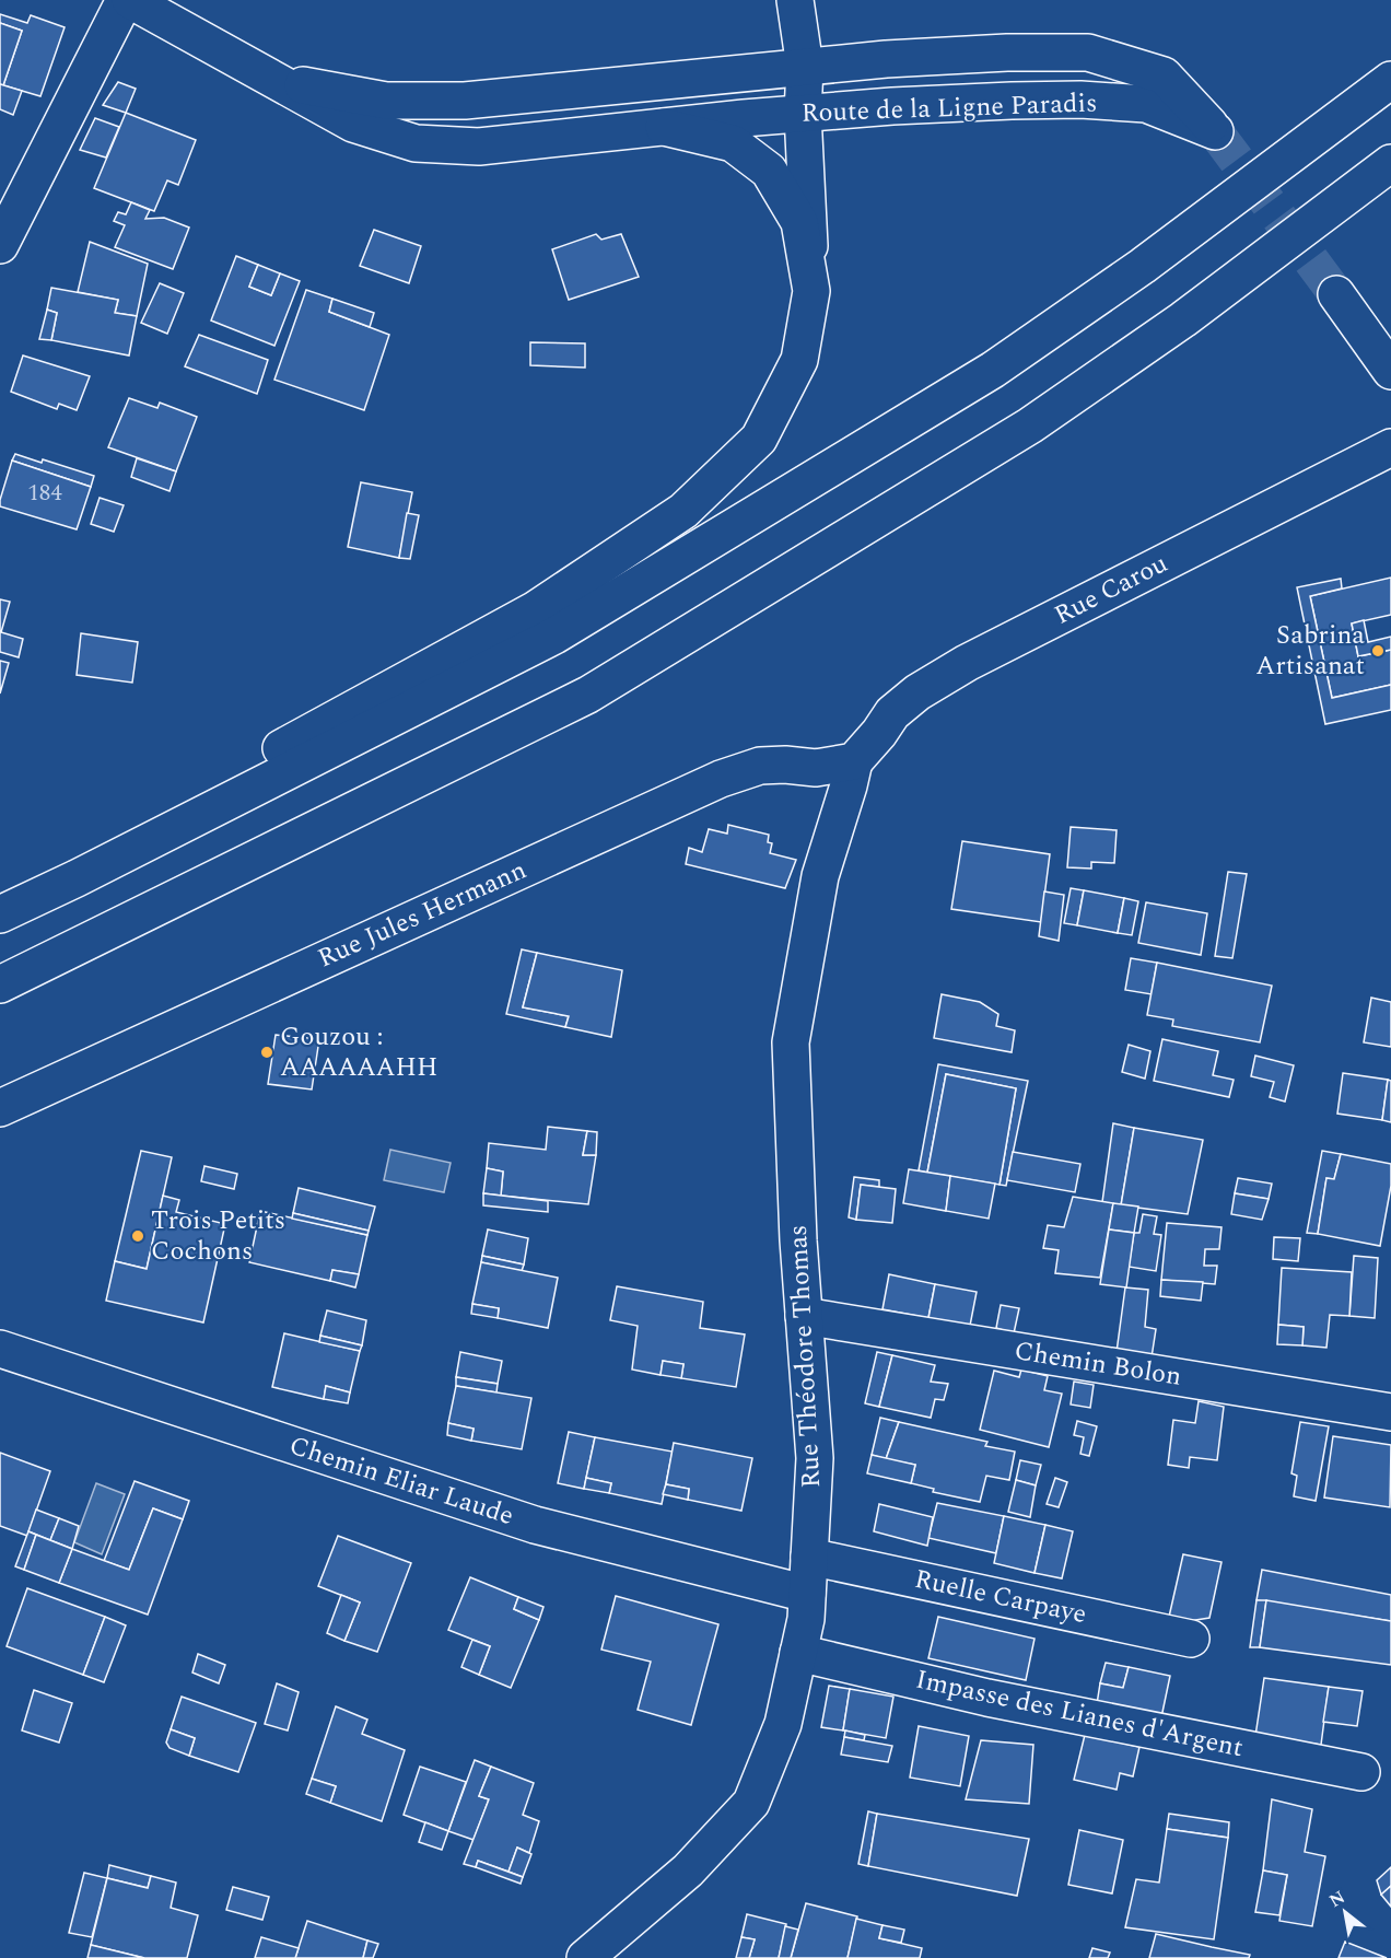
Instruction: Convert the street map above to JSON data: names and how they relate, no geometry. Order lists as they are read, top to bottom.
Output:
{
  "streets": {
    "main road": [
      "Route de la Ligne Paradis",
      "Rue Carou",
      "Rue Jules Hermann",
      "Rue Théodore Thomas",
      "Chemin Bolon",
      "Chemin Eliar Laude",
      "Ruelle Carpaye",
      "Impasse des Lianes d'Argent"
    ]
  },
  "crossings": [
    ["Rue Carou", "Rue Jules Hermann"],
    ["Rue Carou", "Rue Théodore Thomas"],
    ["Rue Jules Hermann", "Rue Théodore Thomas"],
    ["Rue Théodore Thomas", "Chemin Bolon"],
    ["Rue Théodore Thomas", "Chemin Eliar Laude"],
    ["Rue Théodore Thomas", "Ruelle Carpaye"],
    ["Rue Théodore Thomas", "Impasse des Lianes d'Argent"]
  ],
  "places": ["Sabrina Artisanat", "Gouzou : AAAAAAHH", "Trois Petits Cochons"],
  "house_numbers": ["184"],
  "north": "top left"
}
